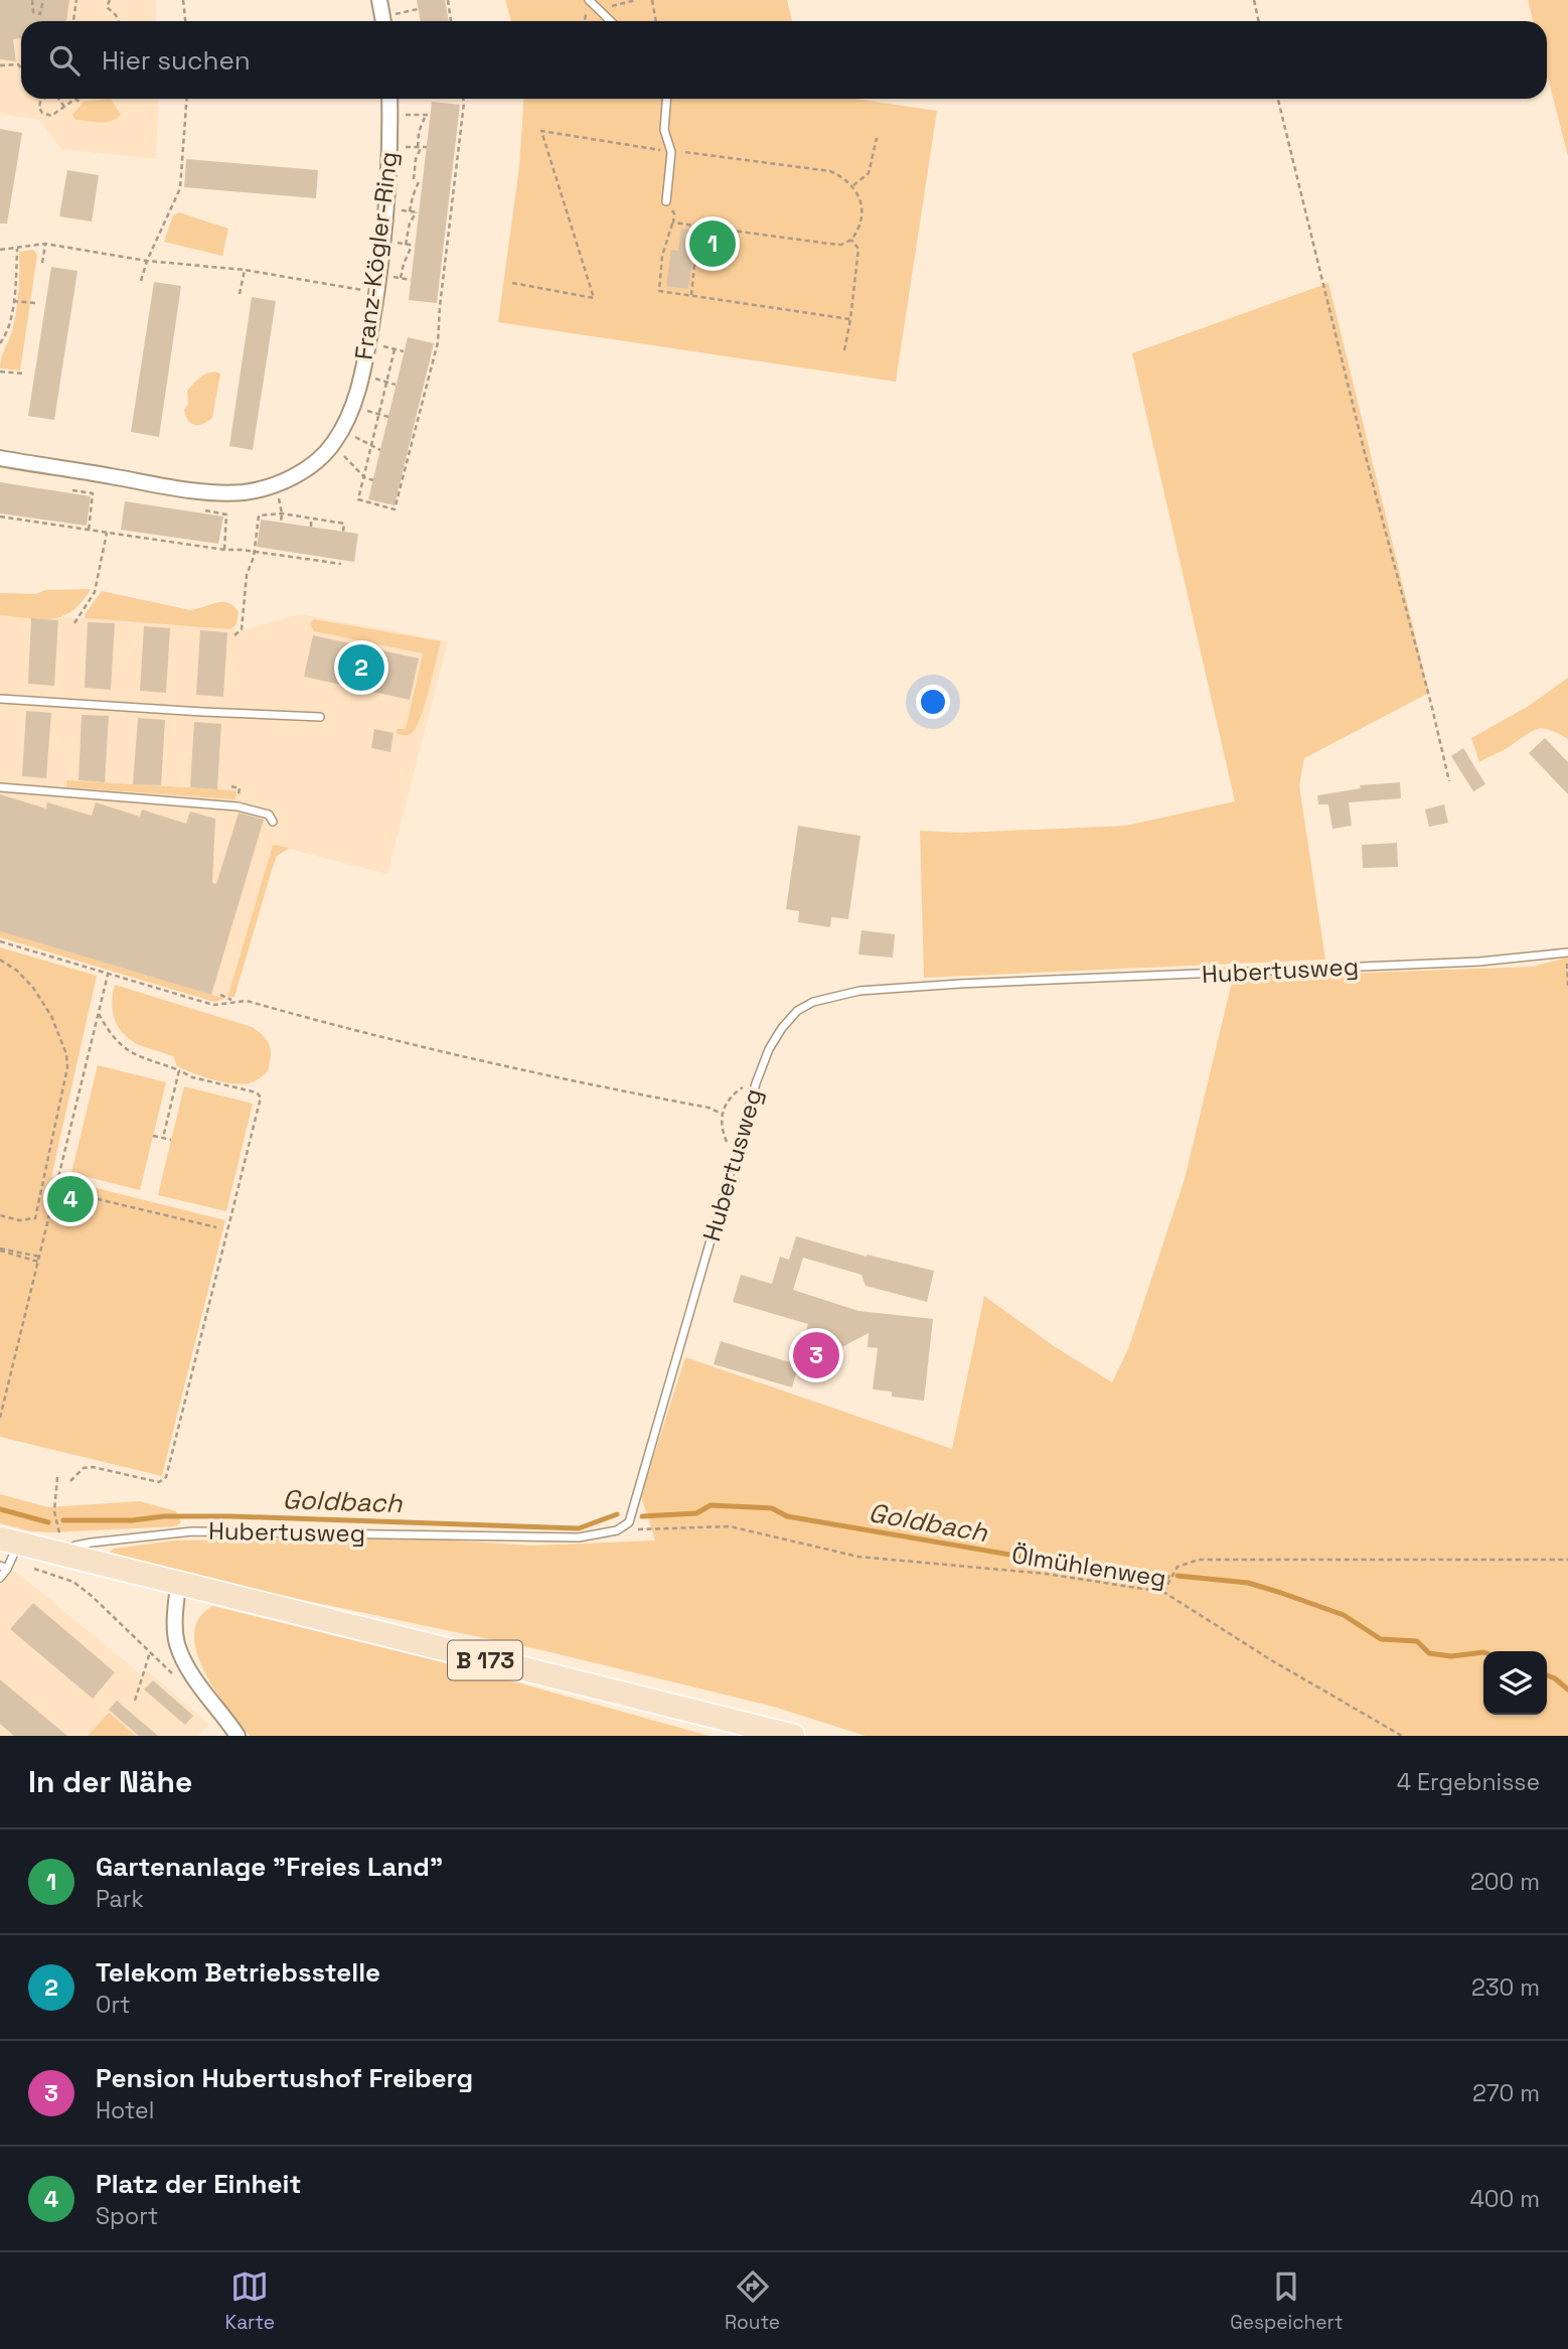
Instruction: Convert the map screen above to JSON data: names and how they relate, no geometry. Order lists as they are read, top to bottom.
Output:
{
  "streets": {
    "main road": ["B 173"],
    "street": ["Franz-Kögler-Ring"],
    "lane": ["Hubertusweg"],
    "path": ["Ölmühlenweg"]
  },
  "crossings": [
    ["Hubertusweg", "Ölmühlenweg"],
    ["Hubertusweg", "B 173"]
  ],
  "water": ["Goldbach"],
  "page": {
    "search": "Hier suchen",
    "pins": [
      "1",
      "2",
      "4",
      "3"
    ],
    "heading": ["In der Nähe", "4 Ergebnisse"],
    "list": [
      {
        "mark": "1",
        "name": "Gartenanlage \"Freies Land\"",
        "note": "Park",
        "value": "200 m"
      },
      {
        "mark": "2",
        "name": "Telekom Betriebsstelle",
        "note": "Ort",
        "value": "230 m"
      },
      {
        "mark": "3",
        "name": "Pension Hubertushof Freiberg",
        "note": "Hotel",
        "value": "270 m"
      },
      {
        "mark": "4",
        "name": "Platz der Einheit",
        "note": "Sport",
        "value": "400 m"
      }
    ],
    "nav": ["Karte", "Route", "Gespeichert"]
  }
}
